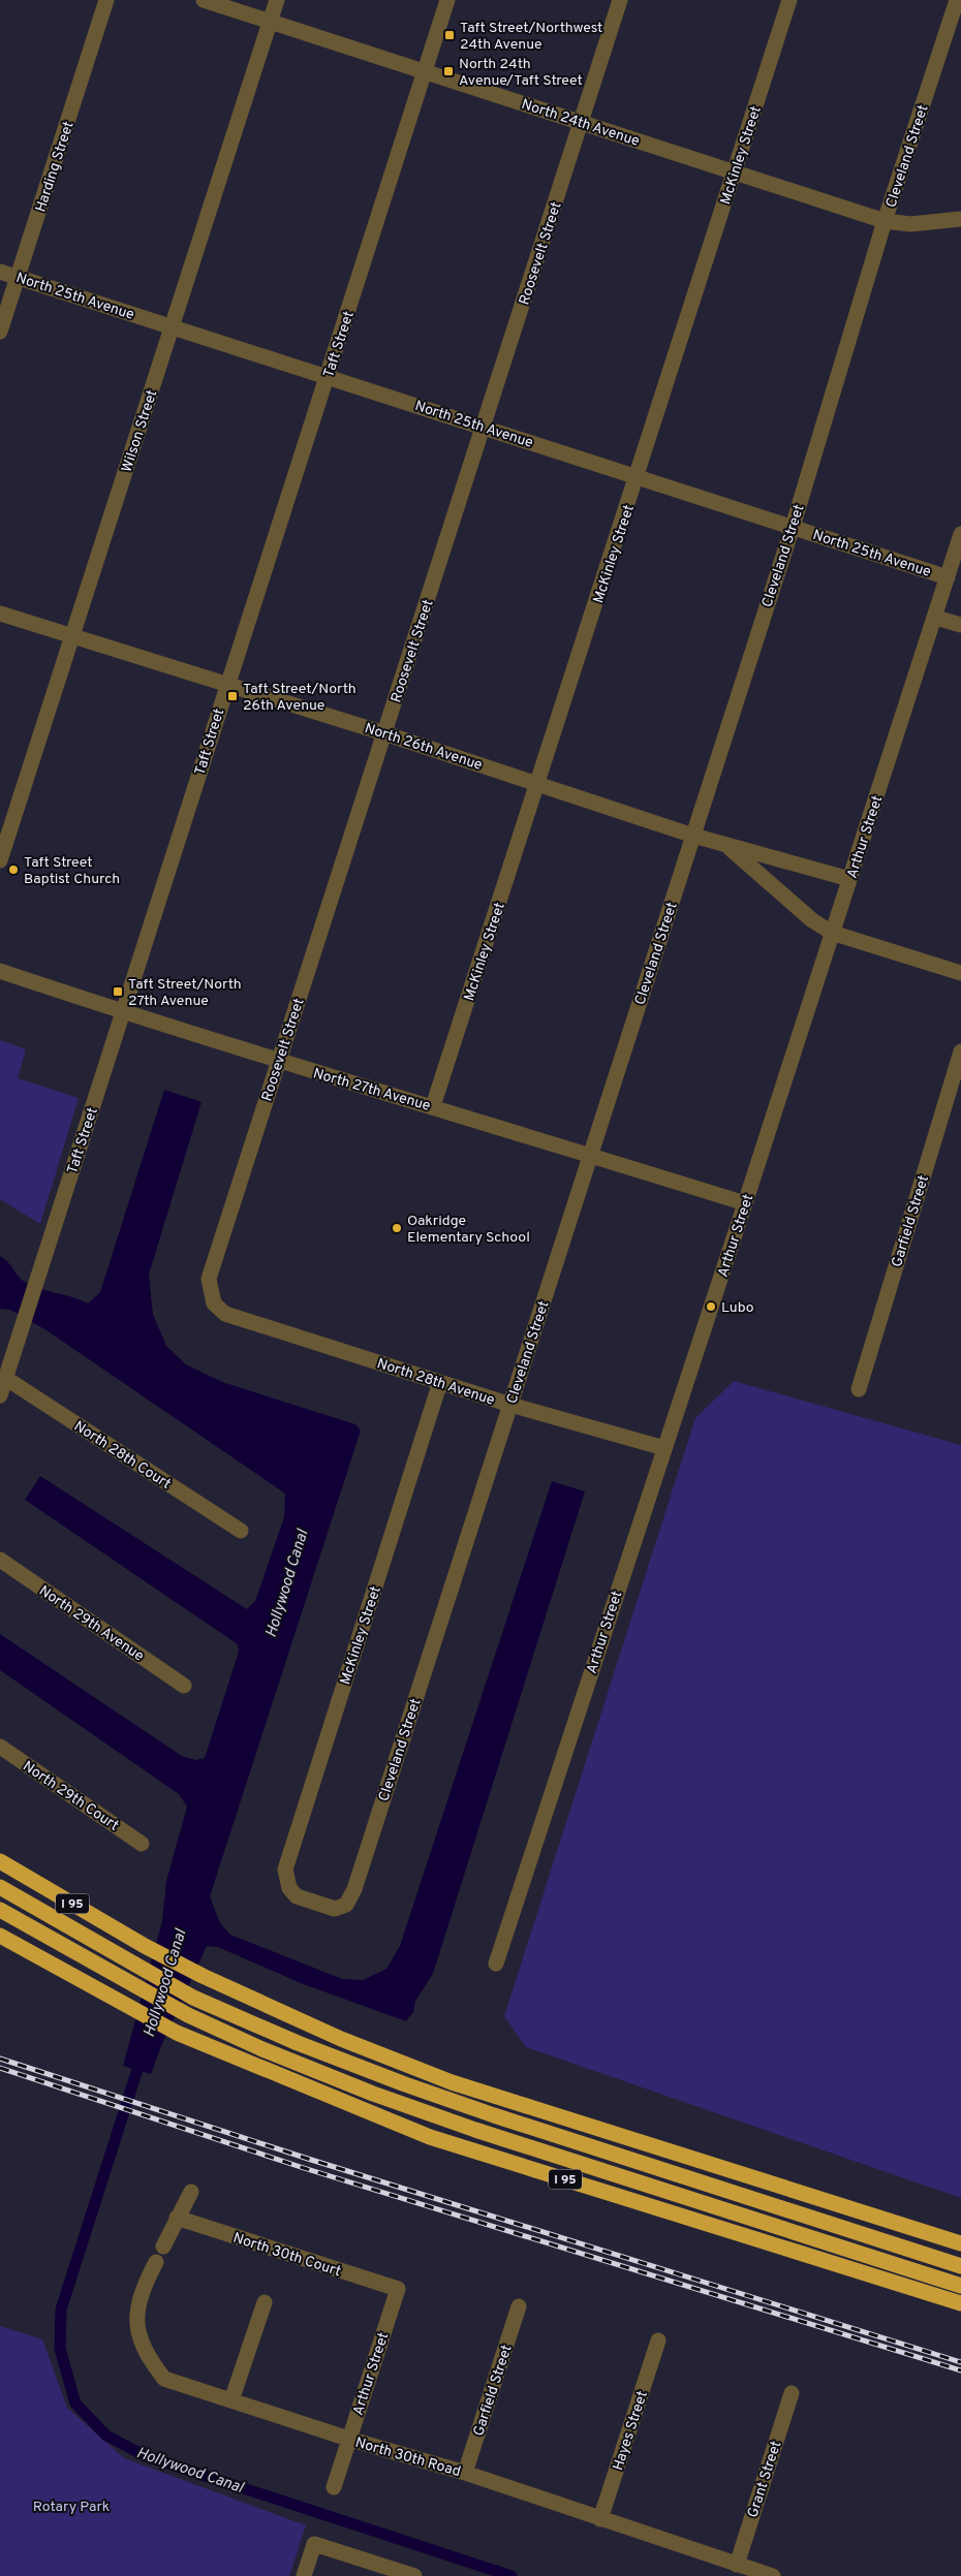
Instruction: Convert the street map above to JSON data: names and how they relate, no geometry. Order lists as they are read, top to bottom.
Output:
{
  "streets": {
    "highway": ["I 95"],
    "street": [
      "North 24th Avenue",
      "McKinley Street",
      "Cleveland Street",
      "Harding Street",
      "Roosevelt Street",
      "North 25th Avenue",
      "Taft Street",
      "Wilson Street",
      "North 26th Avenue",
      "Arthur Street",
      "North 27th Avenue",
      "Garfield Street",
      "North 28th Avenue",
      "North 28th Court",
      "North 29th Avenue",
      "North 29th Court",
      "North 30th Court",
      "Hayes Street",
      "North 30th Road",
      "Grant Street"
    ]
  },
  "crossings": [
    ["North 24th Avenue", "McKinley Street"],
    ["North 24th Avenue", "Cleveland Street"],
    ["North 24th Avenue", "Roosevelt Street"],
    ["North 24th Avenue", "Taft Street"],
    ["North 24th Avenue", "Wilson Street"],
    ["McKinley Street", "Cleveland Street"],
    ["McKinley Street", "North 25th Avenue"],
    ["McKinley Street", "North 26th Avenue"],
    ["McKinley Street", "North 27th Avenue"],
    ["McKinley Street", "North 28th Avenue"],
    ["Cleveland Street", "North 25th Avenue"],
    ["Cleveland Street", "North 26th Avenue"],
    ["Cleveland Street", "North 27th Avenue"],
    ["Cleveland Street", "North 28th Avenue"],
    ["Harding Street", "North 25th Avenue"],
    ["Roosevelt Street", "North 25th Avenue"],
    ["Roosevelt Street", "North 26th Avenue"],
    ["Roosevelt Street", "North 27th Avenue"],
    ["Roosevelt Street", "North 28th Avenue"],
    ["North 25th Avenue", "Taft Street"],
    ["North 25th Avenue", "Wilson Street"],
    ["North 25th Avenue", "Arthur Street"],
    ["Taft Street", "North 26th Avenue"],
    ["Taft Street", "North 27th Avenue"],
    ["Taft Street", "North 28th Court"],
    ["Wilson Street", "North 26th Avenue"],
    ["North 26th Avenue", "Arthur Street"],
    ["Arthur Street", "North 27th Avenue"],
    ["Arthur Street", "North 28th Avenue"],
    ["Arthur Street", "North 30th Court"],
    ["Arthur Street", "North 30th Road"],
    ["Garfield Street", "North 30th Road"],
    ["Hayes Street", "North 30th Road"],
    ["North 30th Road", "Grant Street"]
  ],
  "water": ["Hollywood Canal"],
  "parks": ["Rotary Park"],
  "places": {
    "transit": [
      "Taft Street/Northwest 24th Avenue",
      "North 24th Avenue/Taft Street",
      "Taft Street/North 26th Avenue",
      "Taft Street/North 27th Avenue"
    ],
    "other": ["Taft Street Baptist Church", "Oakridge Elementary School", "Lubo"]
  }
}
